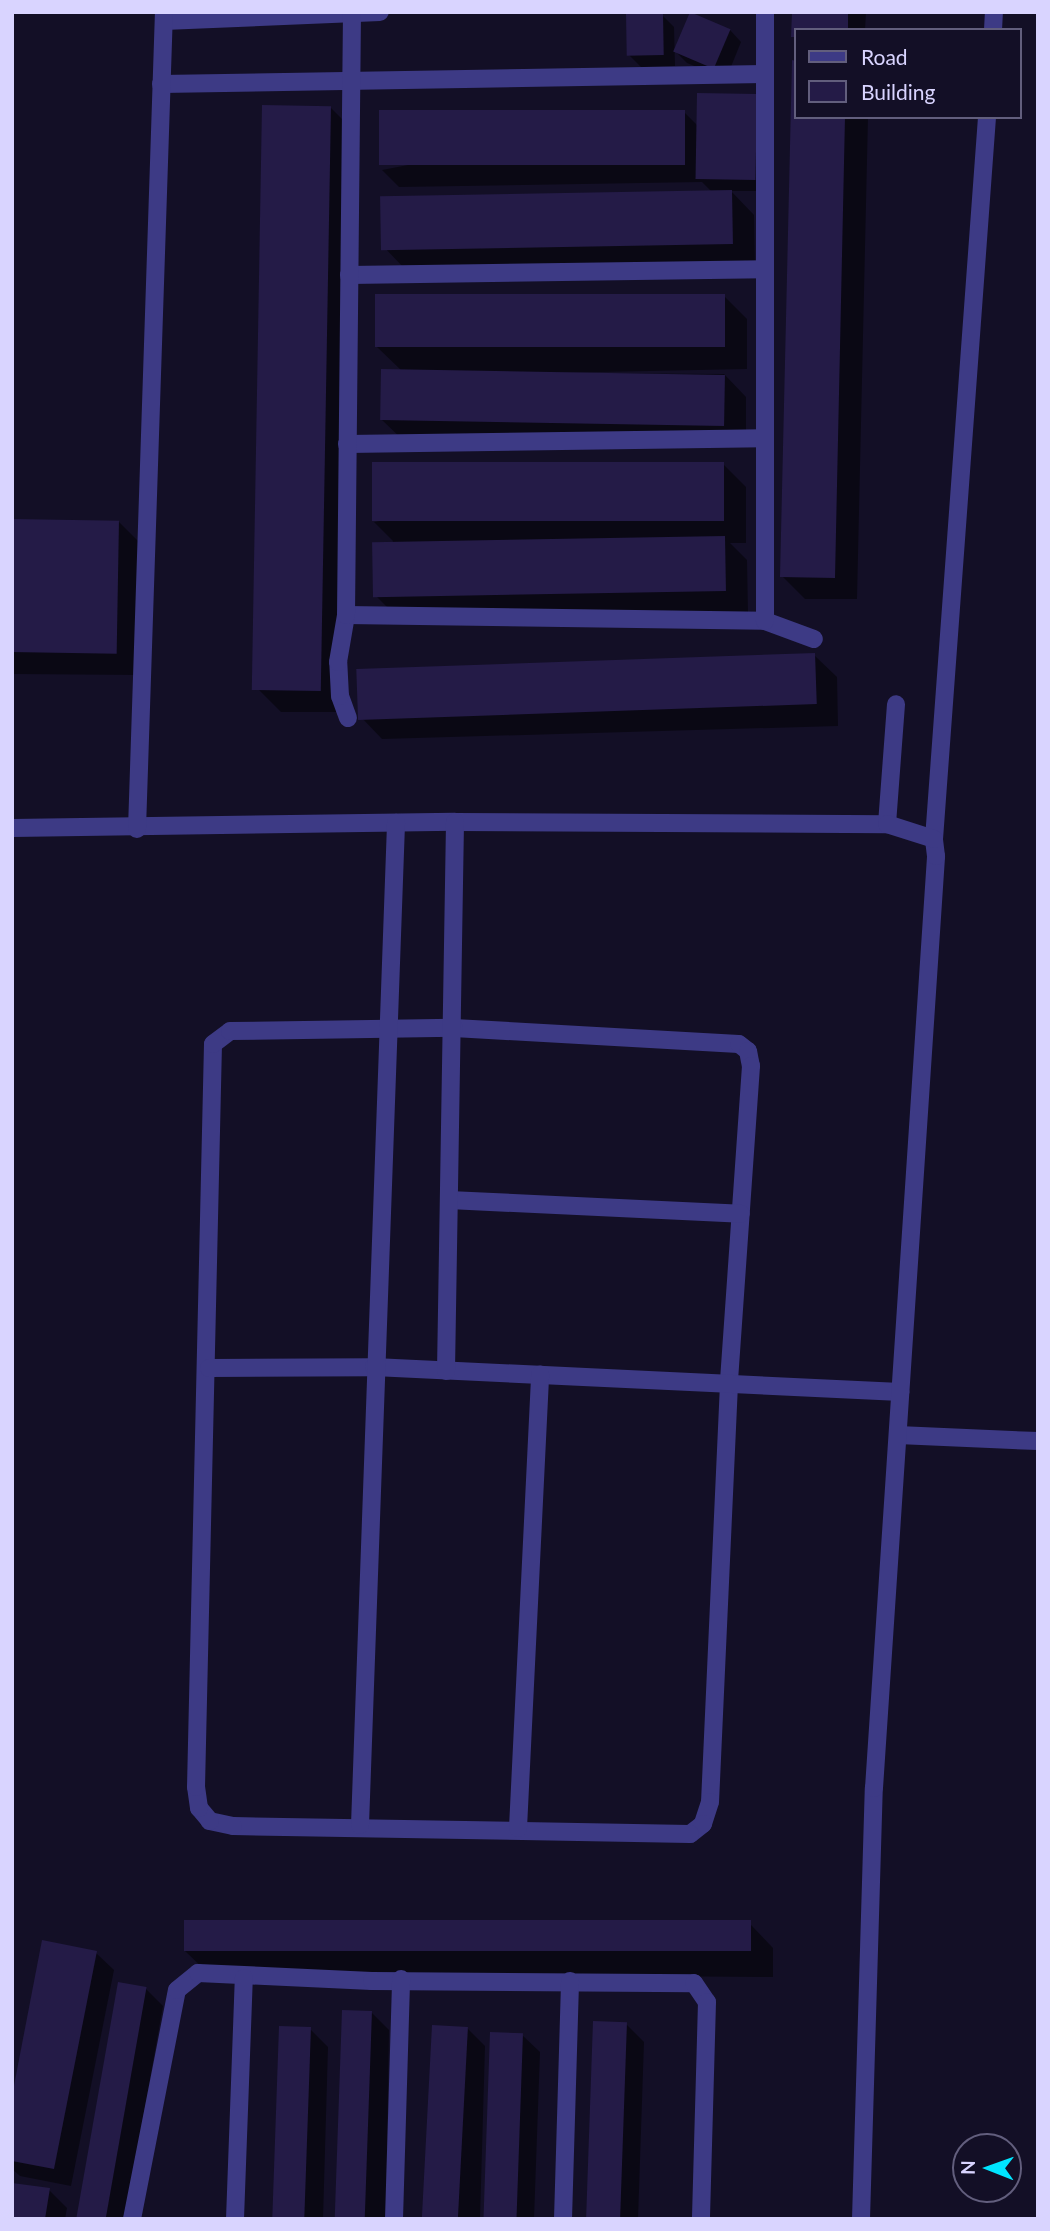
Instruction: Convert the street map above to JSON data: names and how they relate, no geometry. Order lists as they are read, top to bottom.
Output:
{
  "legend": ["Road", "Building"],
  "north": "left"
}
